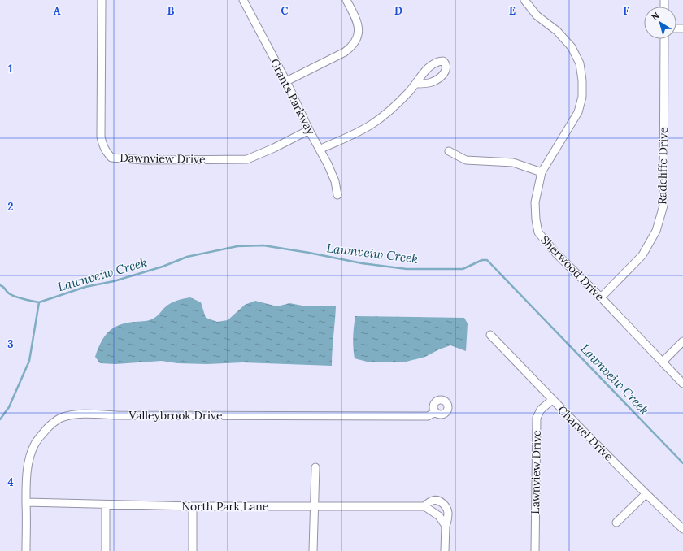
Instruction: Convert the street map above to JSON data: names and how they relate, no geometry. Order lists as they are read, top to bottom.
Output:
{
  "streets": {
    "street": [
      "Grants Parkway",
      "Dawnview Drive",
      "Radcliffe Drive",
      "Sherwood Drive",
      "Valleybrook Drive",
      "Charvel Drive",
      "Lawnview Drive",
      "North Park Lane"
    ]
  },
  "crossings": [
    ["Grants Parkway", "Dawnview Drive"],
    ["Radcliffe Drive", "Sherwood Drive"],
    ["Valleybrook Drive", "North Park Lane"],
    ["Charvel Drive", "Lawnview Drive"]
  ],
  "water": ["Lawnveiw Creek"],
  "north": "top left",
  "grid": {
    "columns": [
      "A",
      "B",
      "C",
      "D",
      "E",
      "F"
    ],
    "rows": [
      "1",
      "2",
      "3",
      "4"
    ]
  }
}
